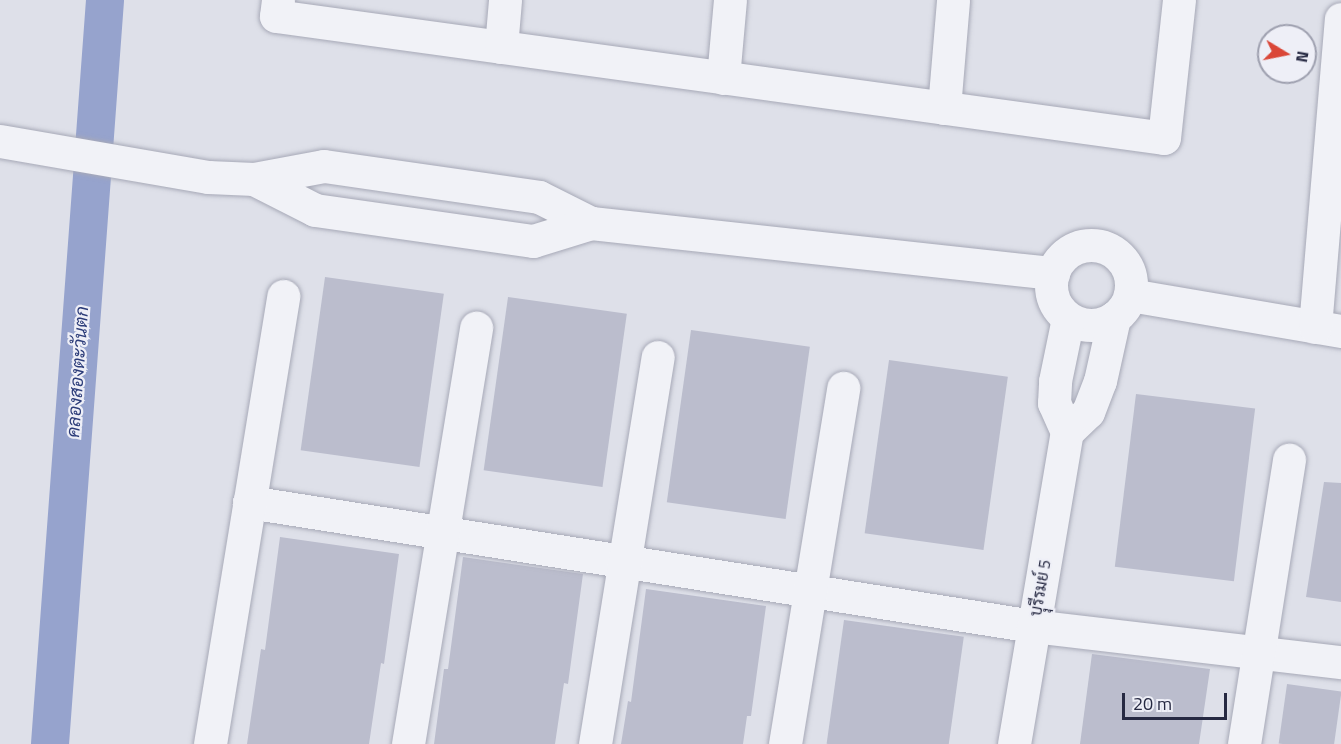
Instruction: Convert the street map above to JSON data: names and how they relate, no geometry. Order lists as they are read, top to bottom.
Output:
{
  "streets": {
    "street": ["บุุรีรมย์ 5"]
  },
  "water": ["คลองสองตะวันตก"],
  "scale_bar": "20 m",
  "north": "right"
}
